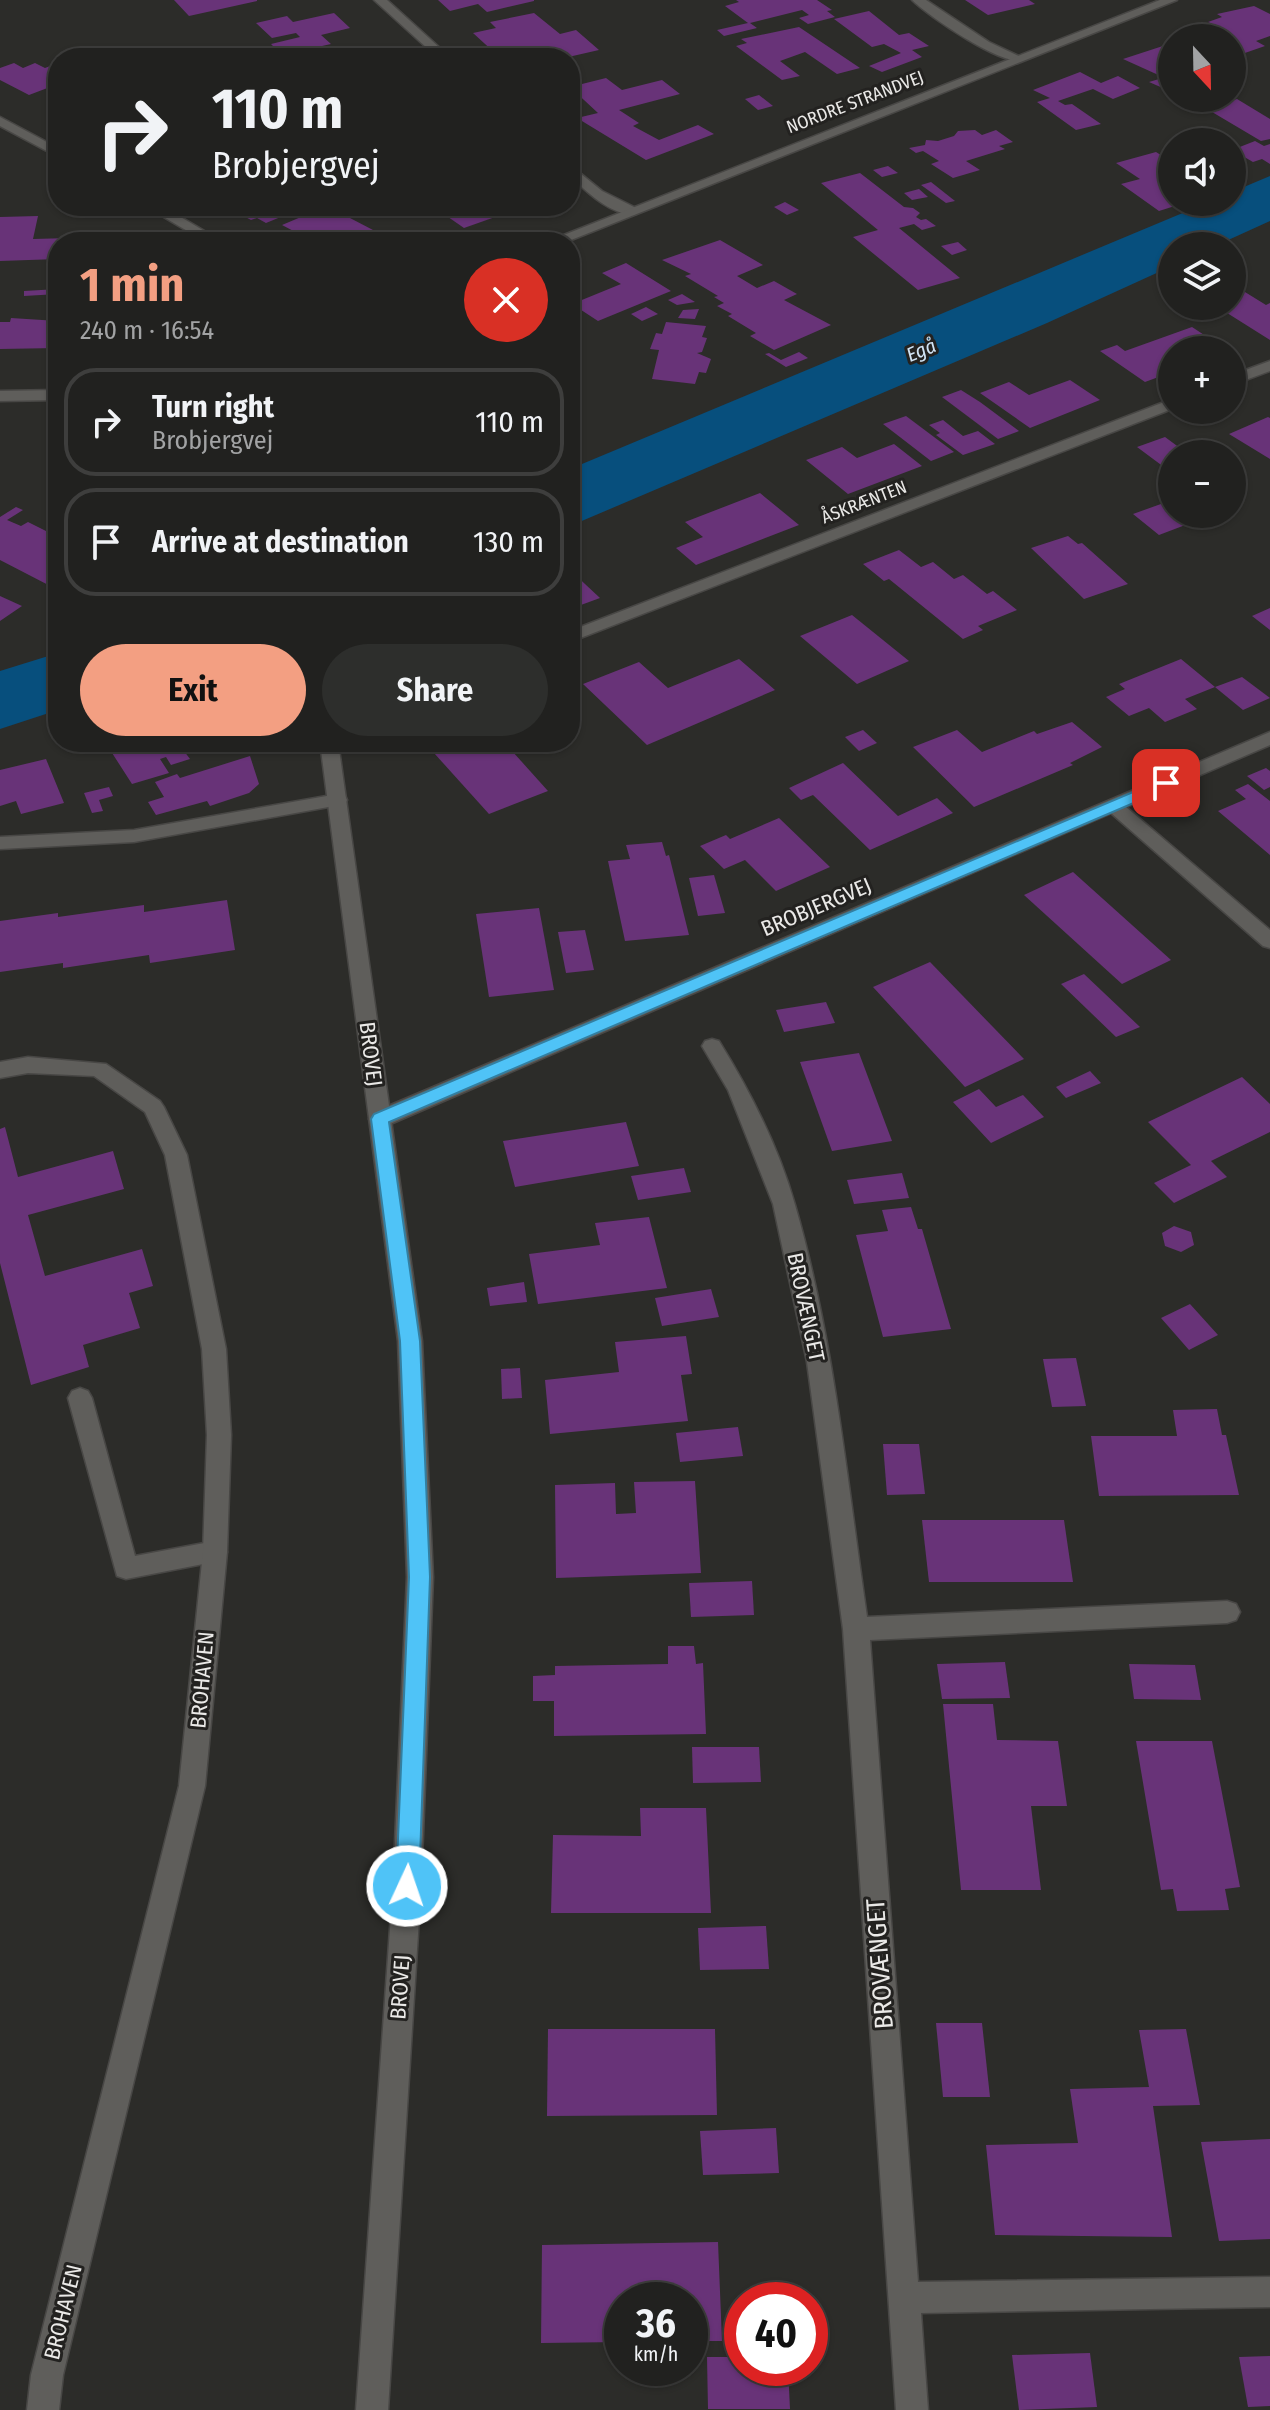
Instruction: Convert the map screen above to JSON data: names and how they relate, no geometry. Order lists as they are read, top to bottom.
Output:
{
  "streets": {
    "street": [
      "NORDRE STRANDVEJ",
      "ÅSKRÆNTEN",
      "BROBJERGVEJ",
      "BROVEJ",
      "BROVÆNGET",
      "BROHAVEN"
    ]
  },
  "crossings": [
    ["BROBJERGVEJ", "BROVEJ"]
  ],
  "water": ["Egå"],
  "north": "bottom",
  "page": {
    "map_buttons": ["+", "−"],
    "turn": ["110 m", "Brobjergvej"],
    "heading": ["1 min", "240 m · 16:54"],
    "list": [
      {
        "name": "Turn right",
        "note": "Brobjergvej",
        "value": "110 m"
      },
      {
        "name": "Arrive at destination",
        "value": "130 m"
      }
    ],
    "buttons": ["Exit", "Share"],
    "speed": "36 km/h",
    "limit": "40"
  }
}
